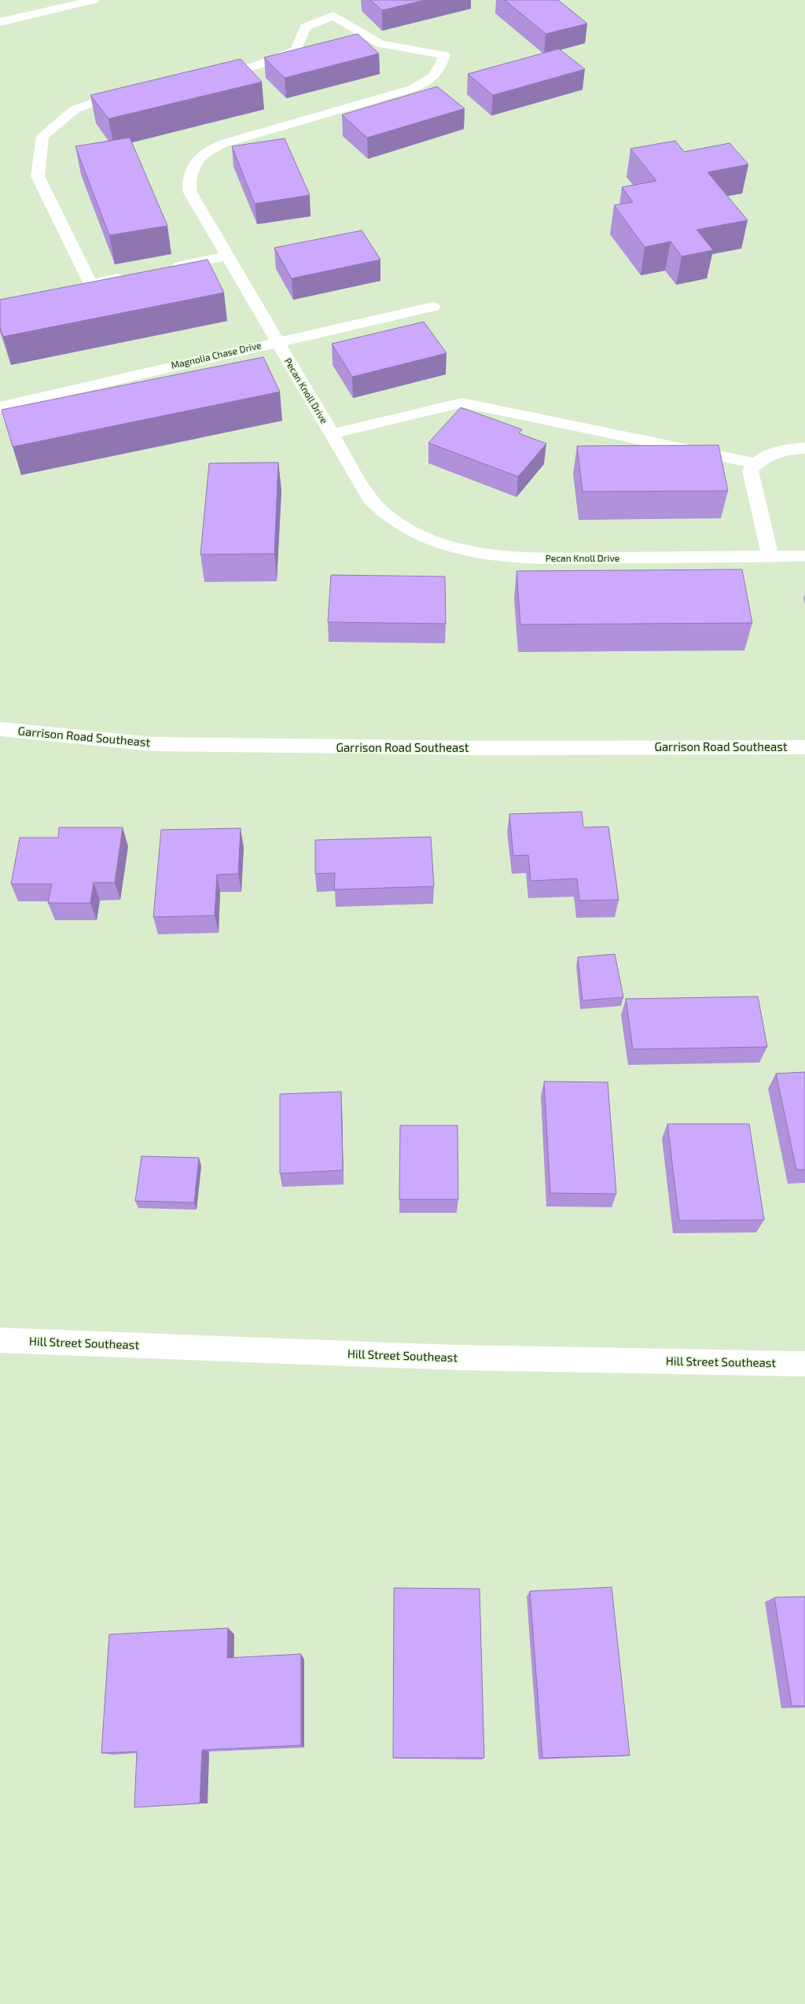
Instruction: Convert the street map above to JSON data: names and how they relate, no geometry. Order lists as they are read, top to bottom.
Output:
{
  "streets": {
    "street": [
      "Magnolia Chase Drive",
      "Pecan Knoll Drive",
      "Garrison Road Southeast",
      "Hill Street Southeast"
    ]
  },
  "crossings": [
    ["Magnolia Chase Drive", "Pecan Knoll Drive"]
  ]
}
